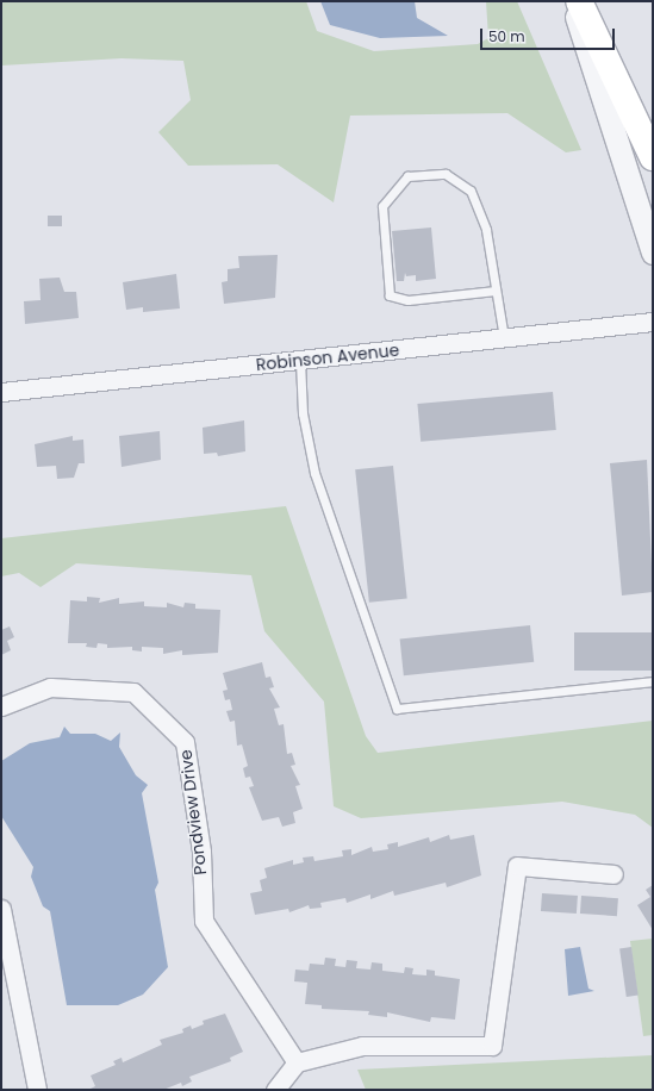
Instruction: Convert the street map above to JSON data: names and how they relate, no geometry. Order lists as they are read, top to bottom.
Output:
{
  "streets": {
    "street": ["Robinson Avenue", "Pondview Drive"]
  },
  "scale_bar": "50 m"
}
